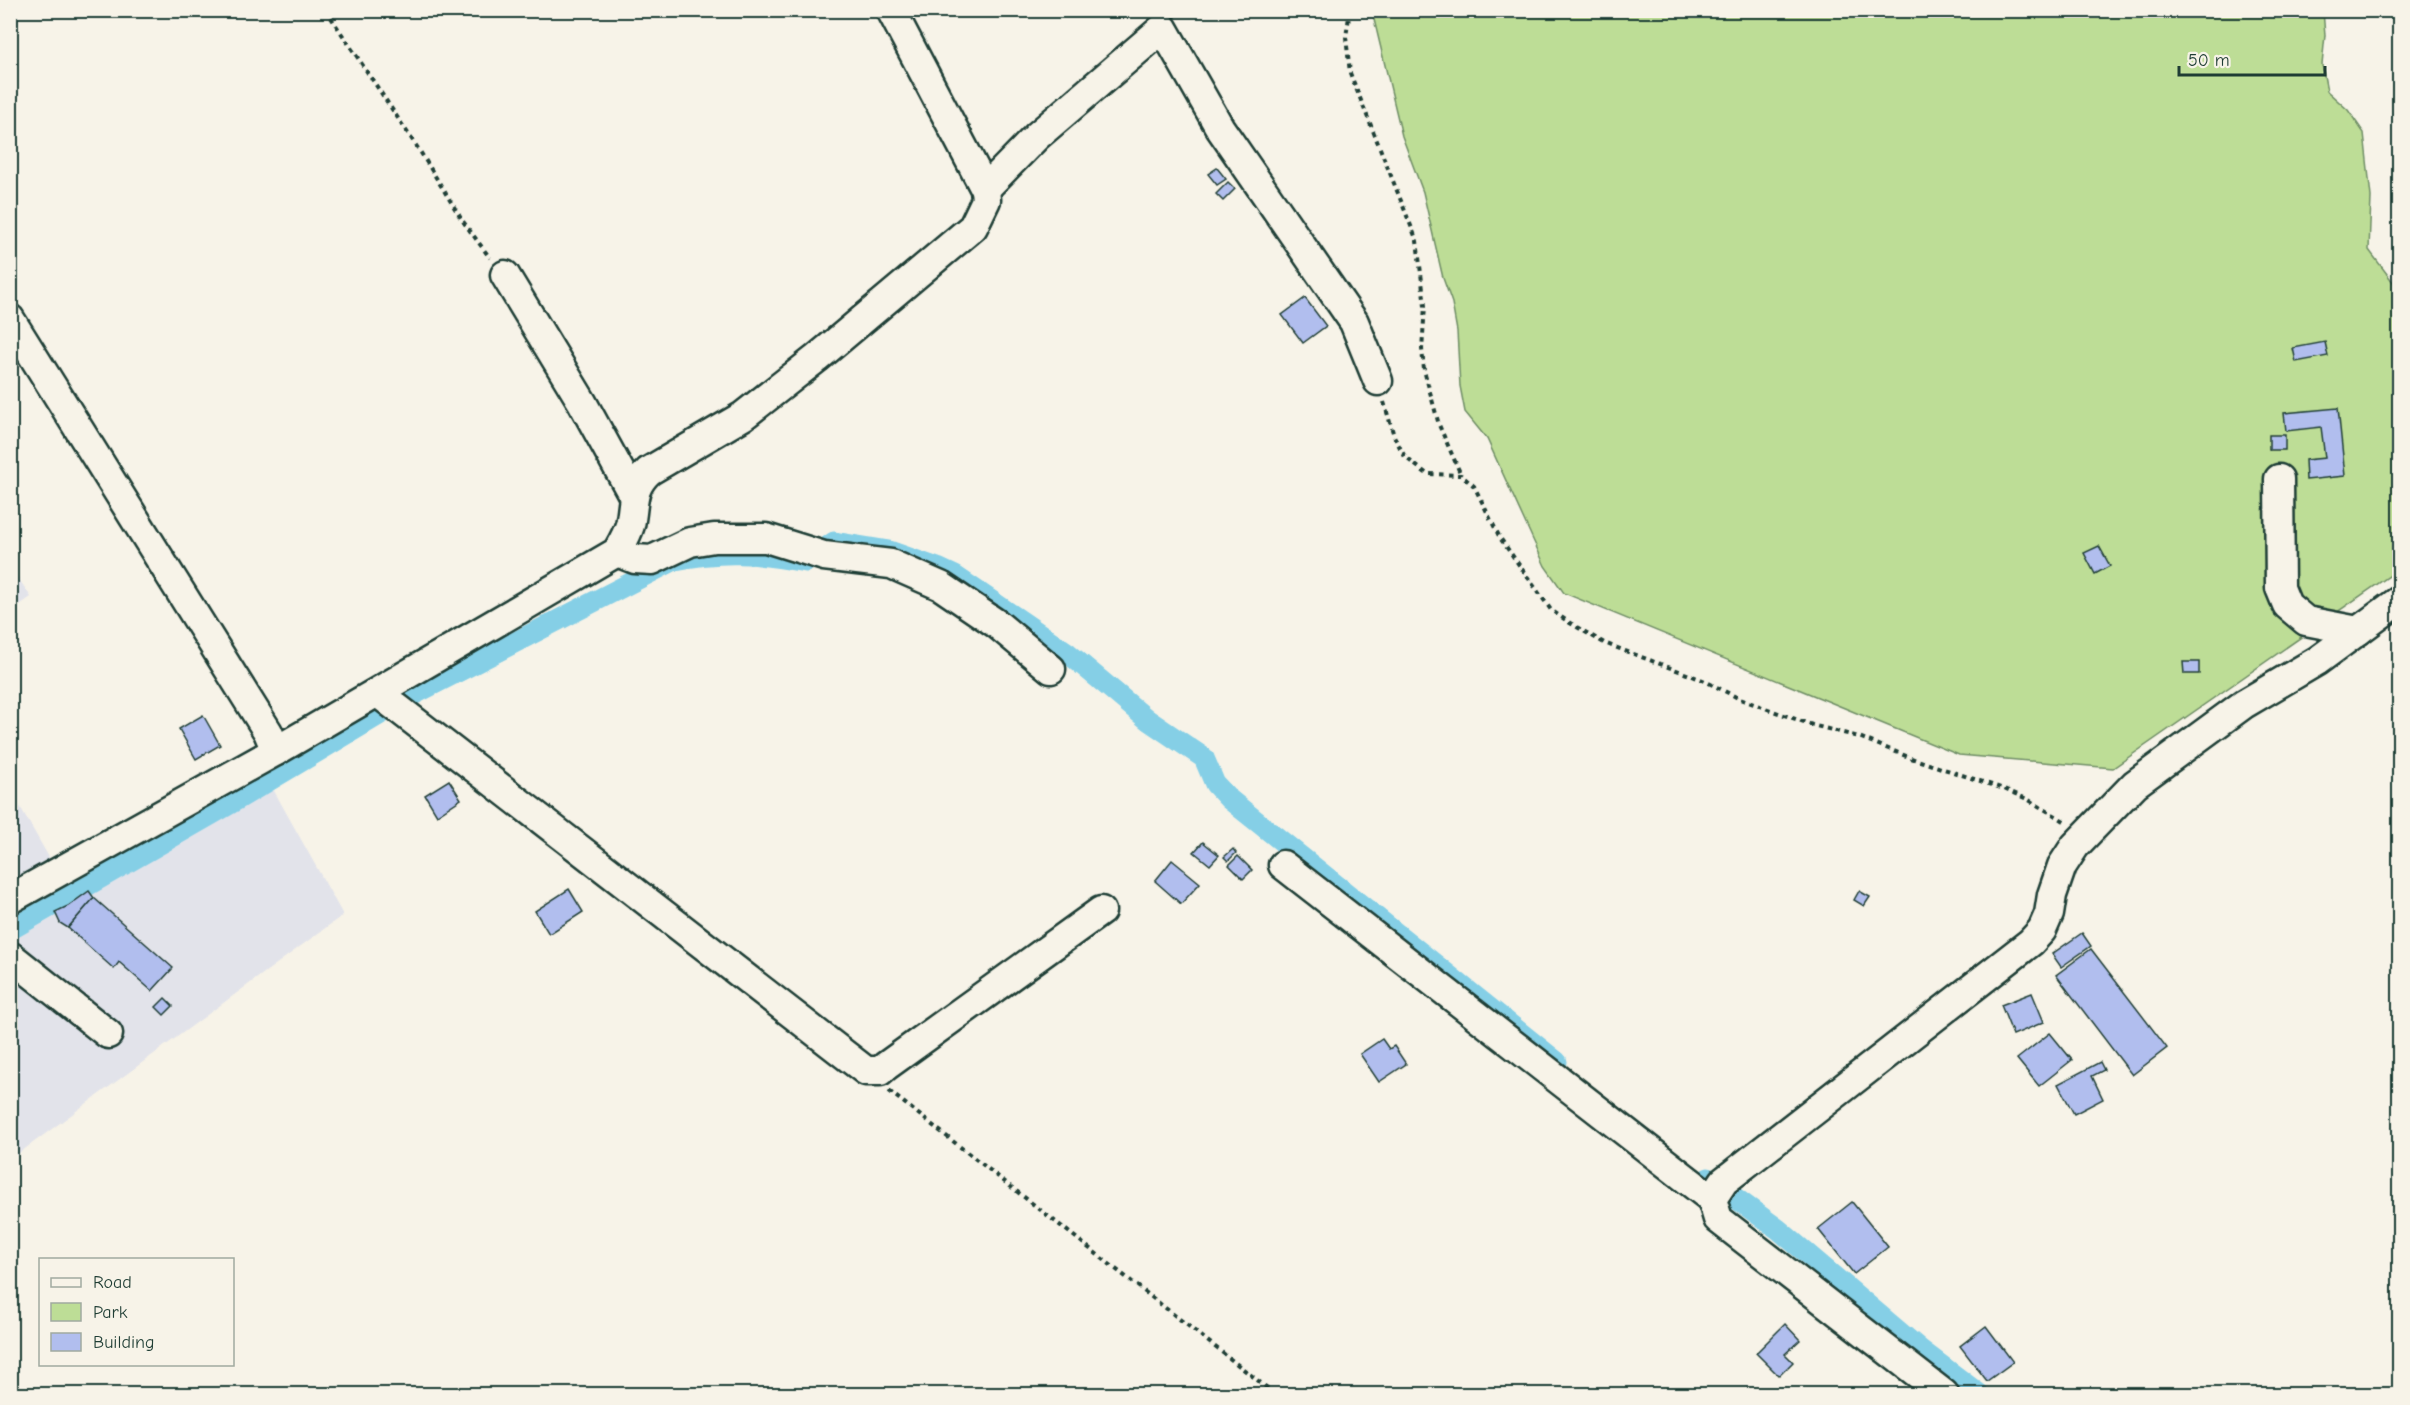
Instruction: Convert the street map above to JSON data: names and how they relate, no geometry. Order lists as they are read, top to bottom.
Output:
{
  "legend": ["Road", "Park", "Building"],
  "scale_bar": "50 m"
}
